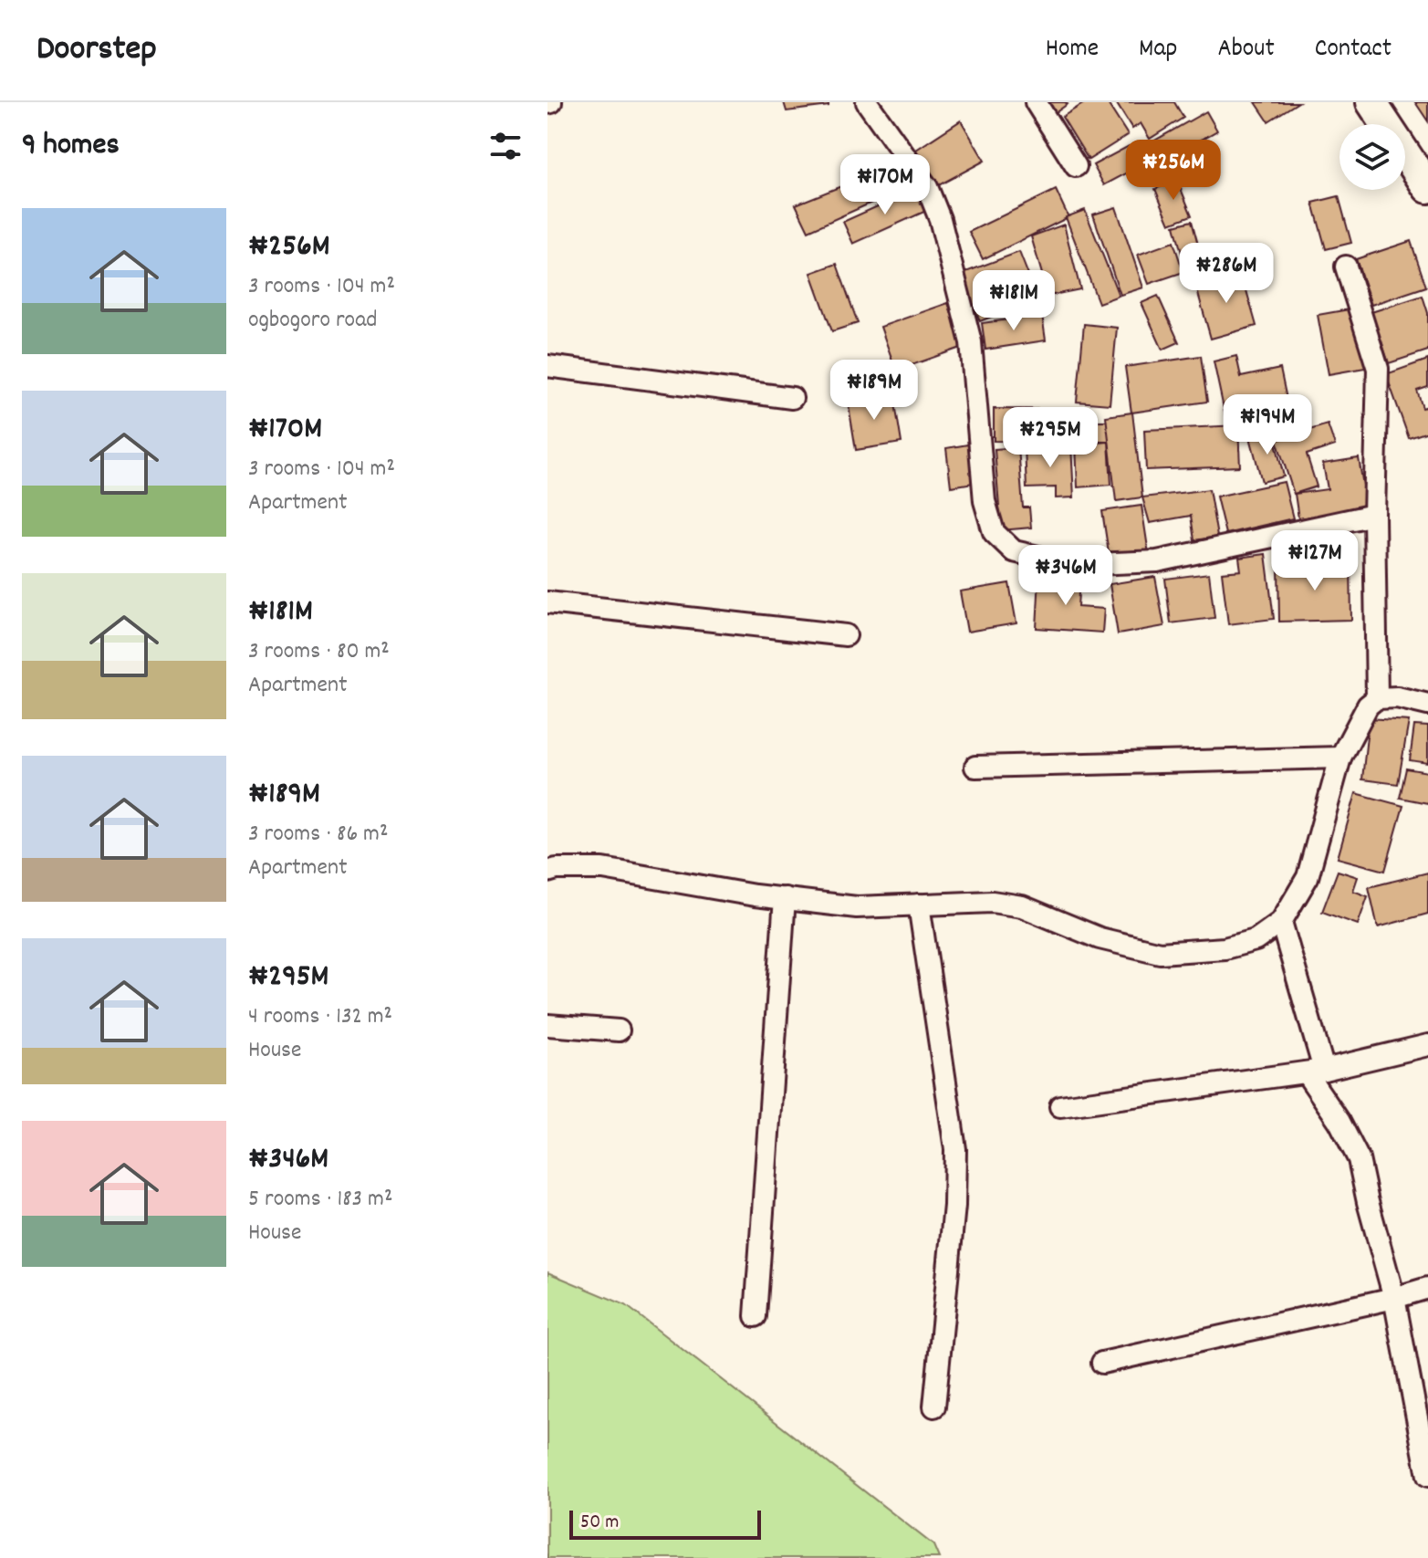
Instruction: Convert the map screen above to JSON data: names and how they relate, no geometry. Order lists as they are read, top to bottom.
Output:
{
  "scale_bar": "50 m",
  "page": {
    "header": "Doorstep",
    "nav": [
      "Home",
      "Map",
      "About",
      "Contact"
    ],
    "heading": "9 homes",
    "price": [
      "₦256M",
      "₦170M",
      "₦286M",
      "₦181M",
      "₦189M",
      "₦194M",
      "₦295M",
      "₦127M",
      "₦346M"
    ],
    "list": [
      {
        "name": "₦256M",
        "note": "3 rooms · 104 m² · ogbogoro road"
      },
      {
        "name": "₦170M",
        "note": "3 rooms · 104 m² · Apartment"
      },
      {
        "name": "₦181M",
        "note": "3 rooms · 80 m² · Apartment"
      },
      {
        "name": "₦189M",
        "note": "3 rooms · 86 m² · Apartment"
      },
      {
        "name": "₦295M",
        "note": "4 rooms · 132 m² · House"
      },
      {
        "name": "₦346M",
        "note": "5 rooms · 183 m² · House"
      }
    ],
    "scale": "50 m"
  }
}
